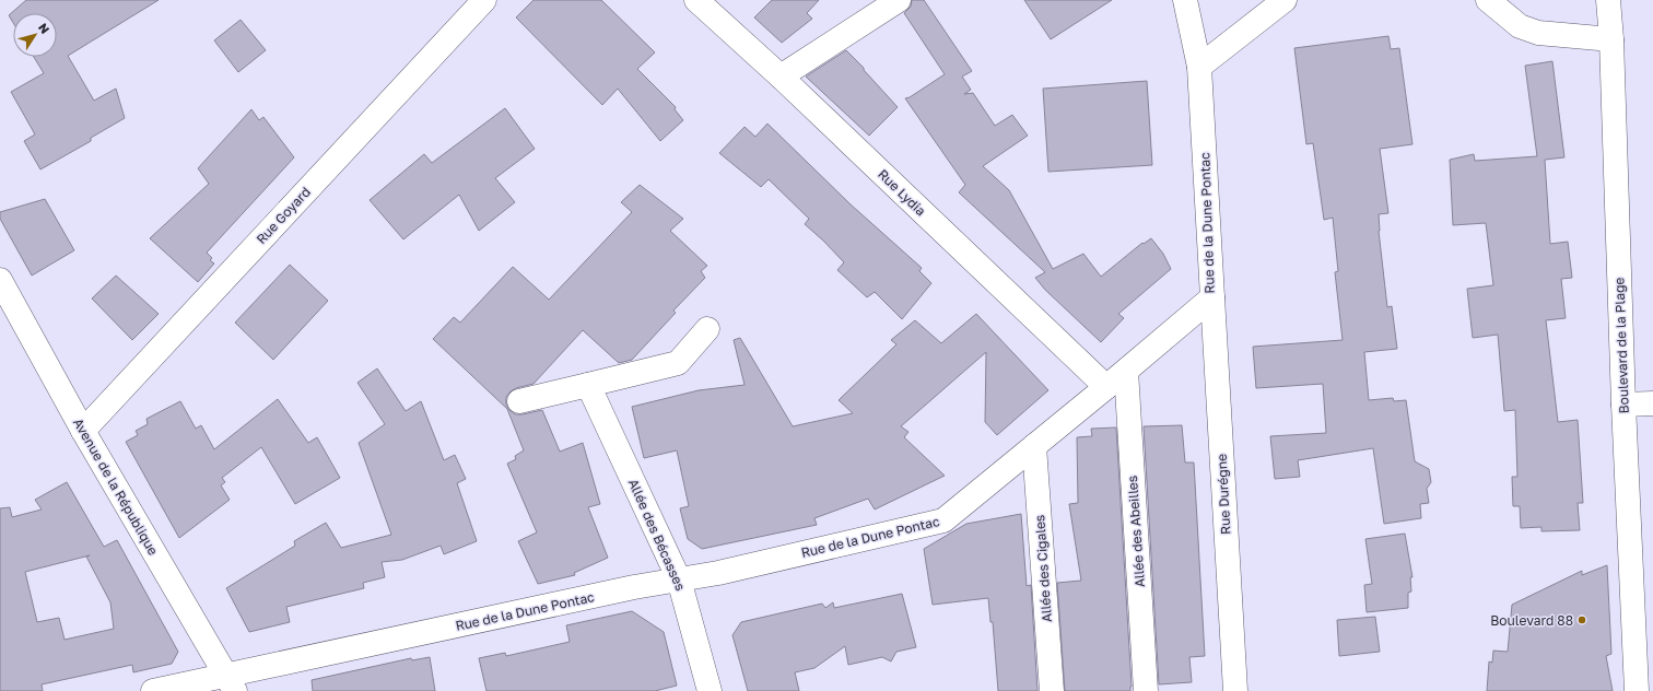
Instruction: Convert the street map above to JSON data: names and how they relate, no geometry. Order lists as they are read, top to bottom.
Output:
{
  "streets": {
    "street": [
      "Rue Lydia",
      "Rue Goyard",
      "Rue de la Dune Pontac",
      "Boulevard de la Plage",
      "Avenue de la République",
      "Rue Durégne",
      "Allée des Abeilles",
      "Allée des Bécasses",
      "Allée des Cigales"
    ]
  },
  "crossings": [
    ["Rue Lydia", "Rue de la Dune Pontac"],
    ["Rue Goyard", "Avenue de la République"],
    ["Rue de la Dune Pontac", "Avenue de la République"],
    ["Rue de la Dune Pontac", "Rue Durégne"],
    ["Rue de la Dune Pontac", "Allée des Abeilles"],
    ["Rue de la Dune Pontac", "Allée des Bécasses"],
    ["Rue de la Dune Pontac", "Allée des Cigales"]
  ],
  "places": ["Boulevard 88"],
  "north": "top right"
}
